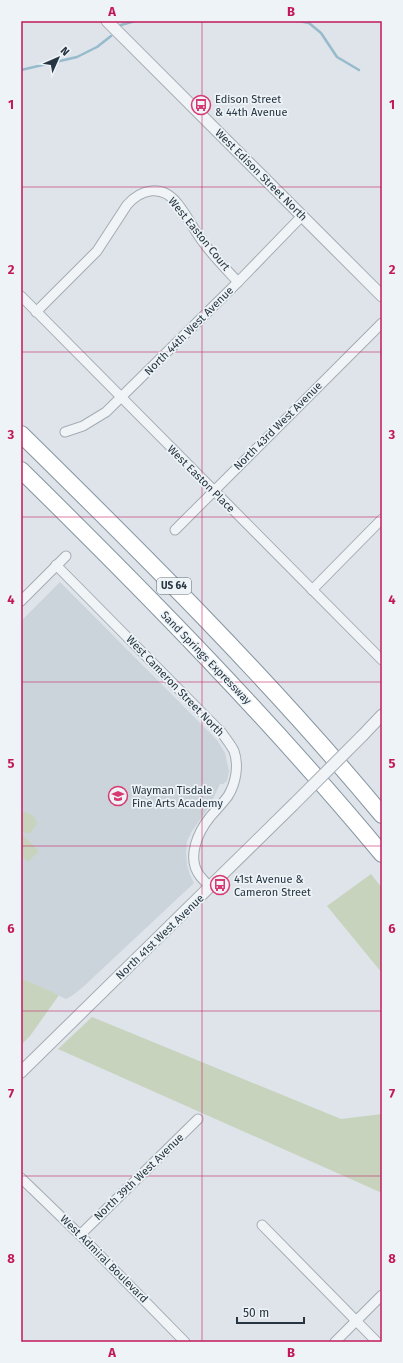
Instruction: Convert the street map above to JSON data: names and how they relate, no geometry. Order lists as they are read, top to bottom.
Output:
{
  "streets": {
    "highway": ["US 64", "Sand Springs Expressway"],
    "street": [
      "West Edison Street North",
      "West Easton Court",
      "North 44th West Avenue",
      "North 43rd West Avenue",
      "West Easton Place",
      "West Cameron Street North",
      "North 41st West Avenue",
      "North 39th West Avenue",
      "West Admiral Boulevard"
    ]
  },
  "crossings": [
    ["West Edison Street North", "North 44th West Avenue"],
    ["West Easton Court", "North 44th West Avenue"],
    ["West Easton Court", "West Easton Place"],
    ["North 44th West Avenue", "West Easton Place"],
    ["North 43rd West Avenue", "West Easton Place"],
    ["West Cameron Street North", "North 41st West Avenue"],
    ["North 39th West Avenue", "West Admiral Boulevard"]
  ],
  "places": {
    "bus stop": ["Edison Street & 44th Avenue", "41st Avenue & Cameron Street"],
    "school or university": ["Wayman Tisdale Fine Arts Academy"]
  },
  "scale_bar": "50 m",
  "north": "top right",
  "grid": {
    "columns": ["A", "B"],
    "rows": [
      "1",
      "2",
      "3",
      "4",
      "5",
      "6",
      "7",
      "8"
    ]
  }
}
